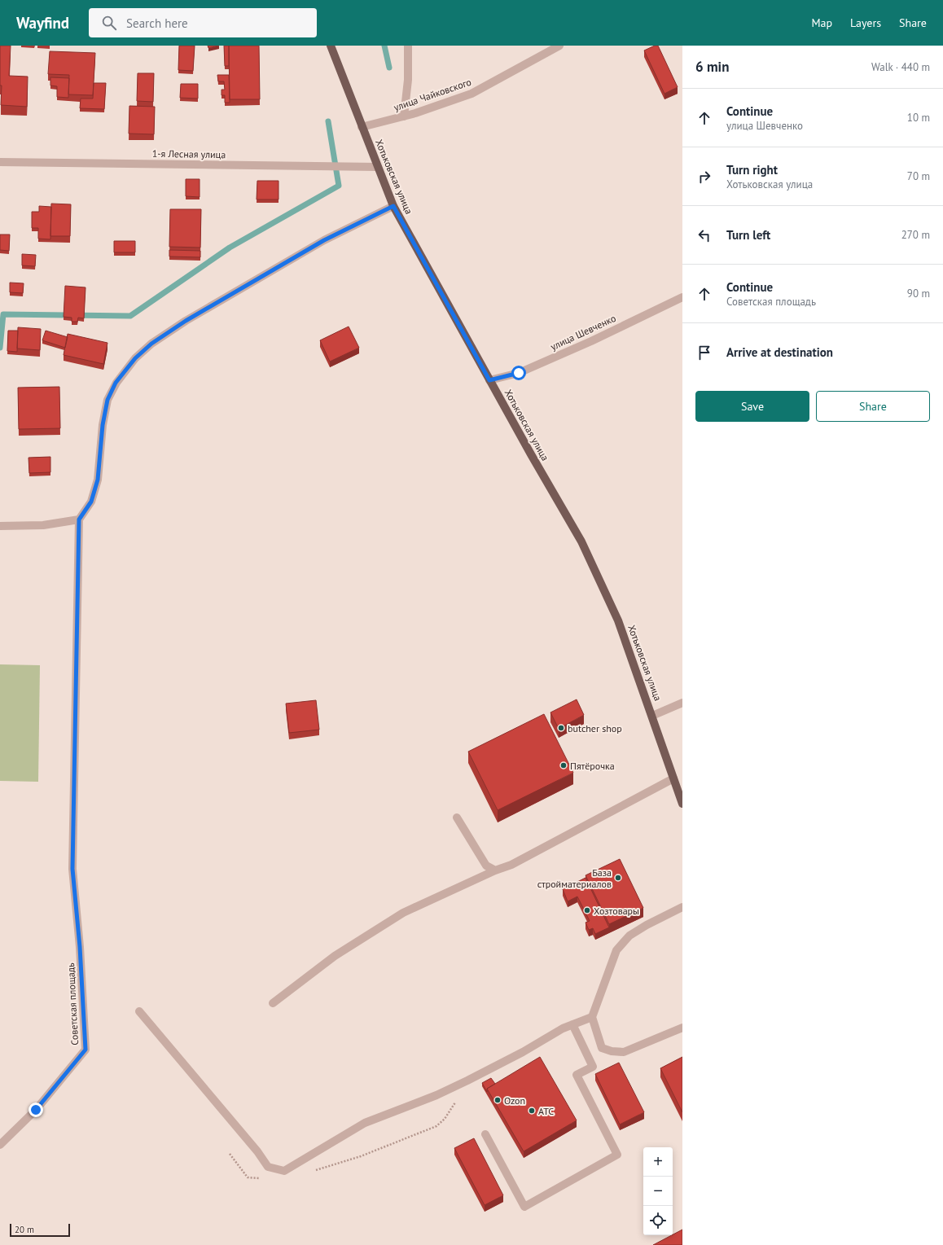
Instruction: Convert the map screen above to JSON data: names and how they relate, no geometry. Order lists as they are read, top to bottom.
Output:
{
  "streets": {
    "main road": ["Хотьковская улица"],
    "street": [
      "улица Чайковского",
      "1-я Лесная улица",
      "улица Шевченко",
      "Советская площадь"
    ]
  },
  "crossings": [
    ["улица Чайковского", "Хотьковская улица"],
    ["1-я Лесная улица", "Хотьковская улица"],
    ["Хотьковская улица", "улица Шевченко"]
  ],
  "places": [
    "butcher shop",
    "Пятёрочка",
    "База стройматериалов",
    "Хозтовары",
    "Ozon",
    "АТС"
  ],
  "scale_bar": "20 m",
  "page": {
    "header": "Wayfind",
    "search": "Search here",
    "nav": ["Map", "Layers", "Share"],
    "heading": ["6 min", "Walk · 440 m"],
    "list": [
      ["Continue", "улица Шевченко", "10 m"],
      ["Turn right", "Хотьковская улица", "70 m"],
      ["Turn left", "270 m"],
      ["Continue", "Советская площадь", "90 m"],
      "Arrive at destination"
    ],
    "buttons": ["Save", "Share"],
    "map_buttons": ["+", "−"],
    "scale": "20 m"
  }
}
